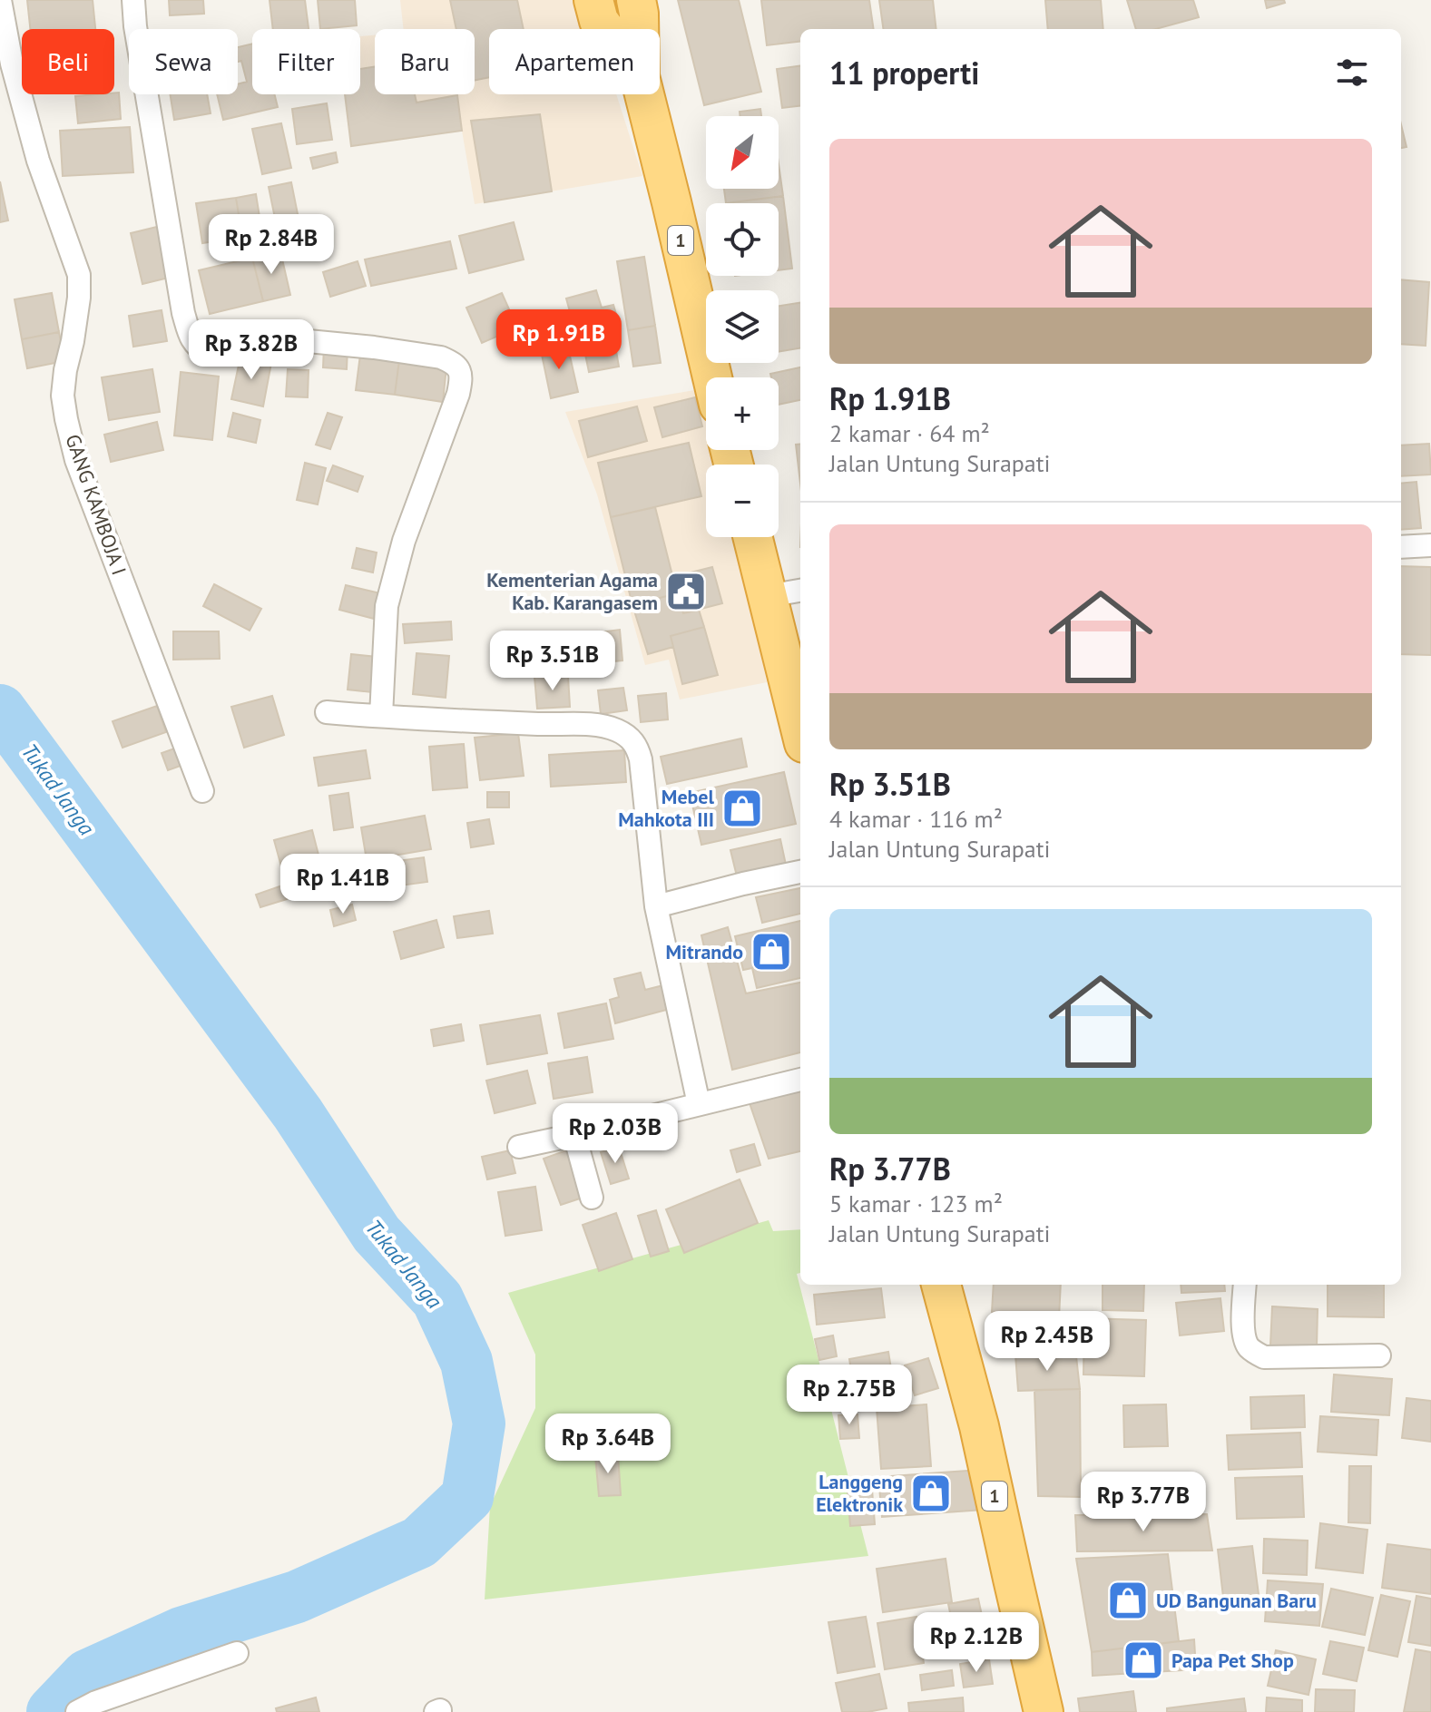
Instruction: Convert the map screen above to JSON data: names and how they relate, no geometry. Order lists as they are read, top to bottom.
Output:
{
  "streets": {
    "highway": ["1"],
    "street": ["GANG KAMBOJA I"]
  },
  "water": ["Tukad Janga"],
  "places": {
    "public building": ["Kementerian Agama Kab. Karangasem"],
    "shop": [
      "Mebel Mahkota III",
      "Mitrando",
      "Langgeng Elektronik",
      "UD Bangunan Baru",
      "Papa Pet Shop"
    ]
  },
  "north": "bottom left",
  "page": {
    "chip": [
      "Beli",
      "Sewa",
      "Filter",
      "Baru",
      "Apartemen"
    ],
    "heading": "11 properti",
    "map_buttons": ["+", "−"],
    "list": [
      {
        "name": "Rp 1.91B",
        "note": "2 kamar · 64 m² · Jalan Untung Surapati"
      },
      {
        "name": "Rp 3.51B",
        "note": "4 kamar · 116 m² · Jalan Untung Surapati"
      },
      {
        "name": "Rp 3.77B",
        "note": "5 kamar · 123 m² · Jalan Untung Surapati"
      }
    ],
    "price": [
      "Rp 2.84B",
      "Rp 1.91B",
      "Rp 3.82B",
      "Rp 3.51B",
      "Rp 1.41B",
      "Rp 2.03B",
      "Rp 2.45B",
      "Rp 2.75B",
      "Rp 3.64B",
      "Rp 3.77B",
      "Rp 2.12B"
    ]
  }
}
